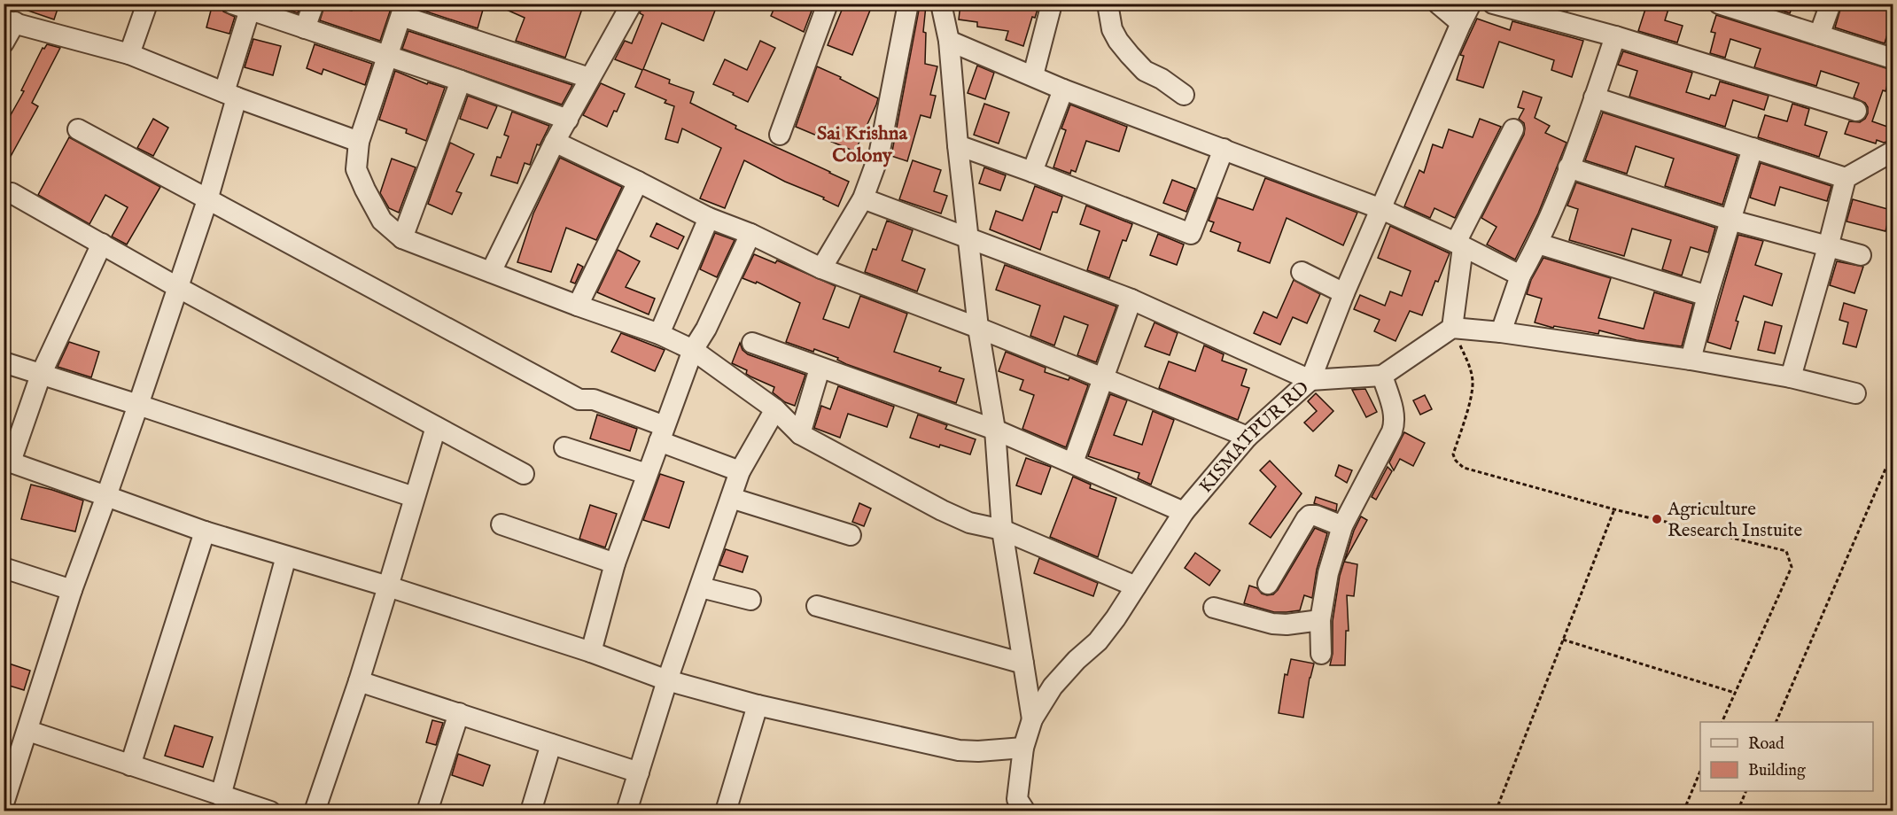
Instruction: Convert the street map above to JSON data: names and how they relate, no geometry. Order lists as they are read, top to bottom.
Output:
{
  "streets": {
    "street": ["KISMATPUR RD"]
  },
  "districts": ["Sai Krishna Colony"],
  "places": ["Agriculture Research Instuite"],
  "legend": ["Road", "Building"]
}
